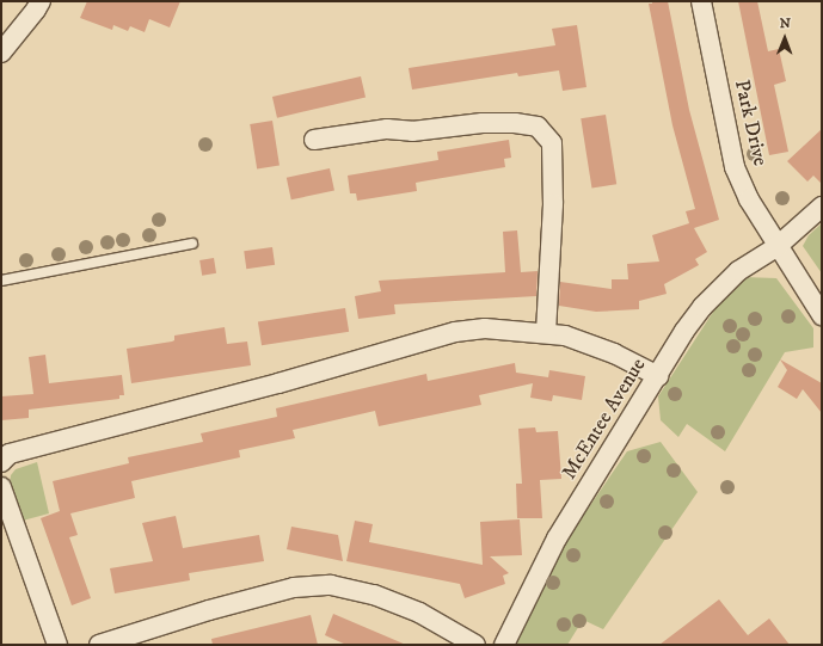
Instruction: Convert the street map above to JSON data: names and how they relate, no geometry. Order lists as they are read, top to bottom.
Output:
{
  "streets": {
    "street": ["Park Drive", "McEntee Avenue"]
  },
  "crossings": [
    ["Park Drive", "McEntee Avenue"]
  ],
  "north": "top"
}
